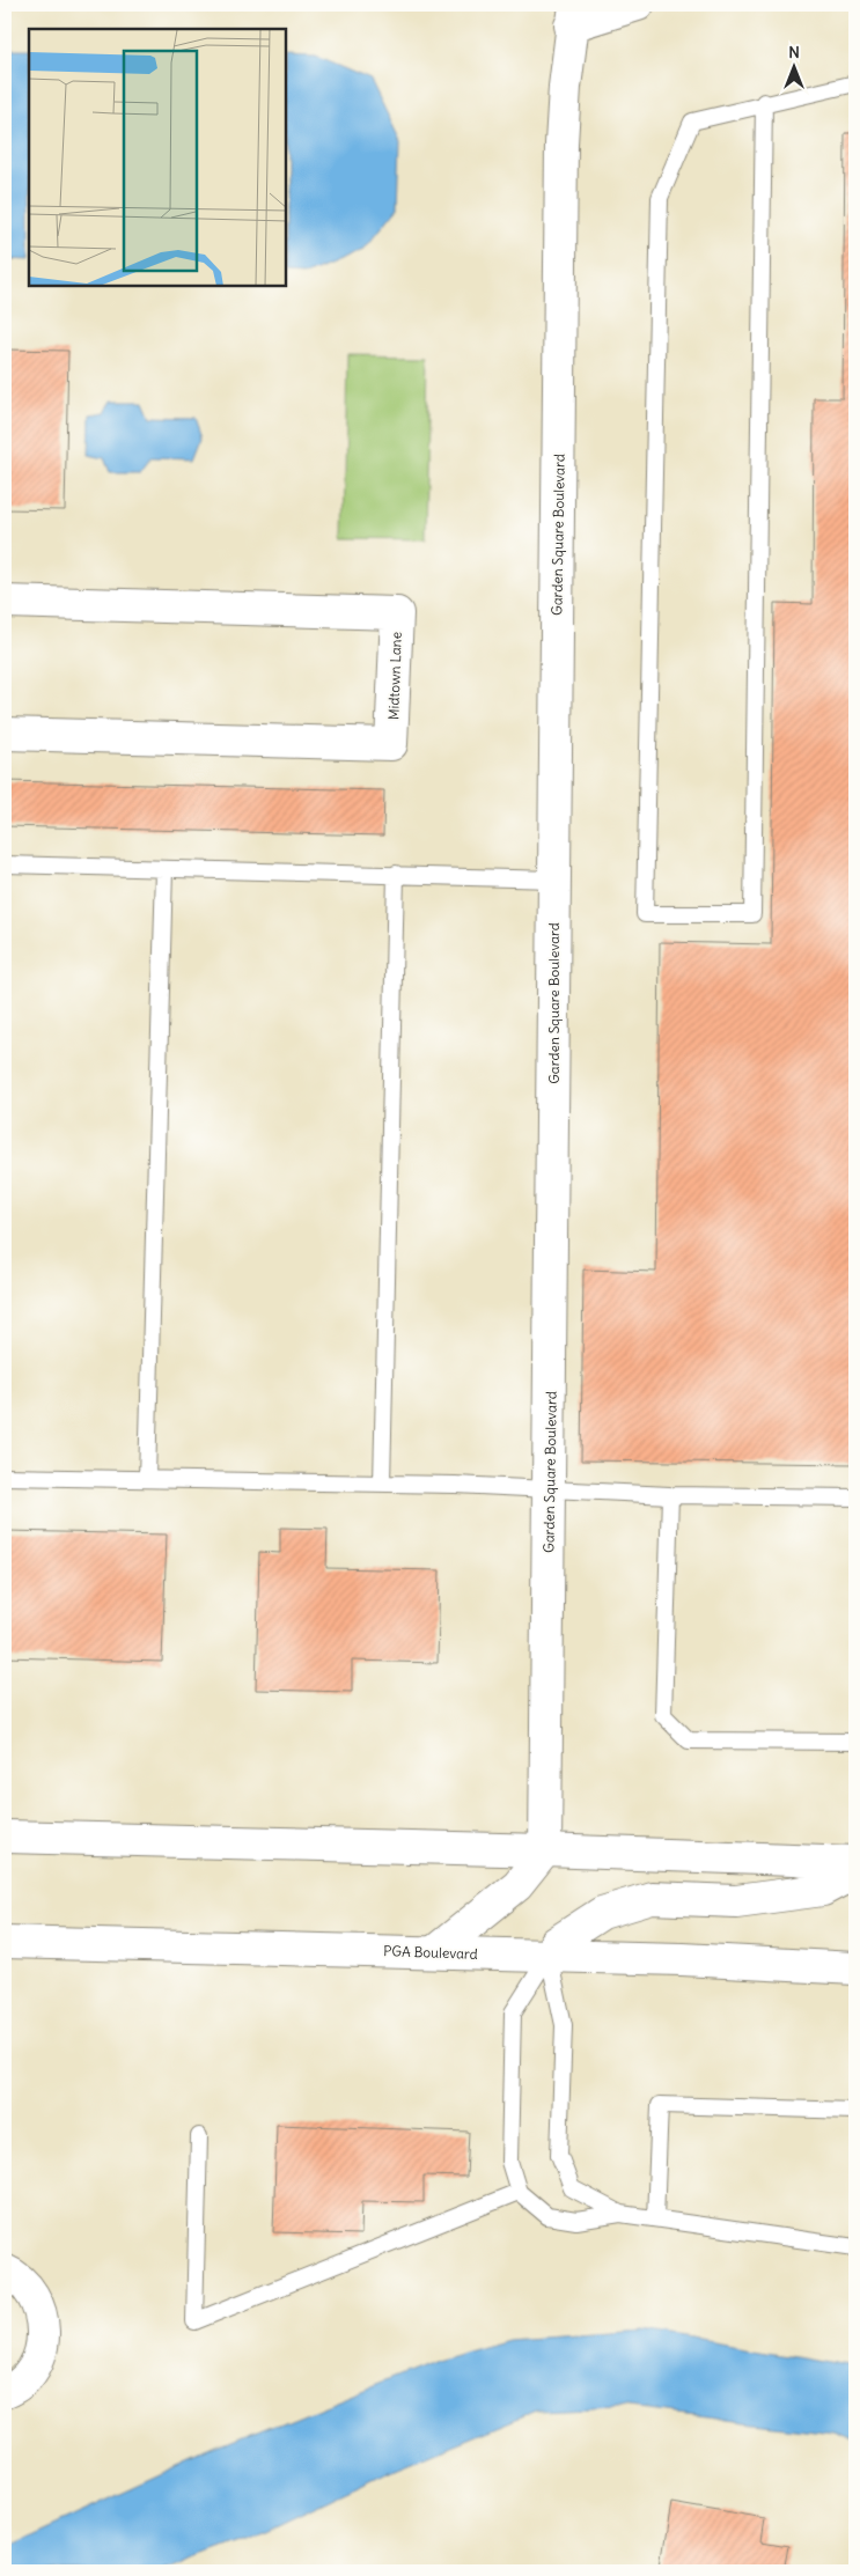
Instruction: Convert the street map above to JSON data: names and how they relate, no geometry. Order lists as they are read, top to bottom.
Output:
{
  "streets": {
    "street": ["Garden Square Boulevard", "Midtown Lane", "PGA Boulevard"]
  },
  "north": "top"
}
